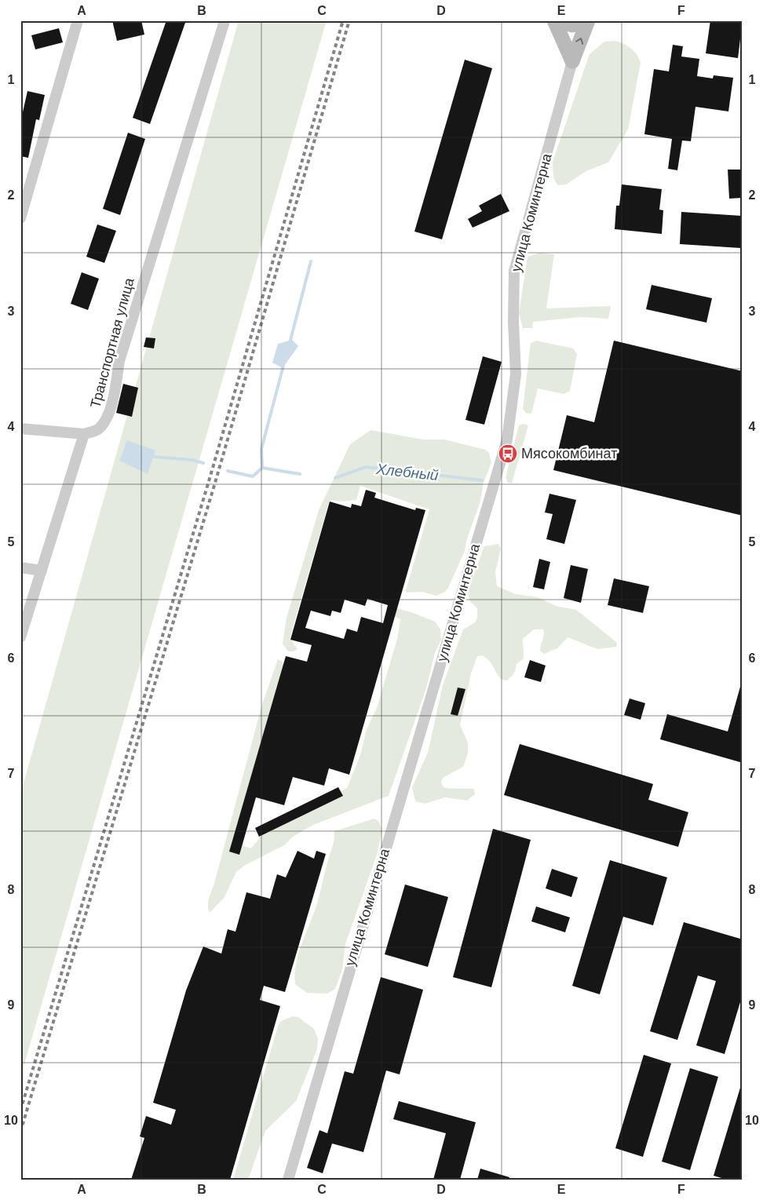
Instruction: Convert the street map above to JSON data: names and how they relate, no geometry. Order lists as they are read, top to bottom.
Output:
{
  "streets": {
    "street": ["улица Коминтерна", "Транспортная улица"]
  },
  "water": ["Хлебный"],
  "places": {
    "bus stop": ["Мясокомбинат"]
  },
  "grid": {
    "columns": [
      "A",
      "B",
      "C",
      "D",
      "E",
      "F"
    ],
    "rows": [
      "1",
      "2",
      "3",
      "4",
      "5",
      "6",
      "7",
      "8",
      "9",
      "10"
    ]
  }
}
